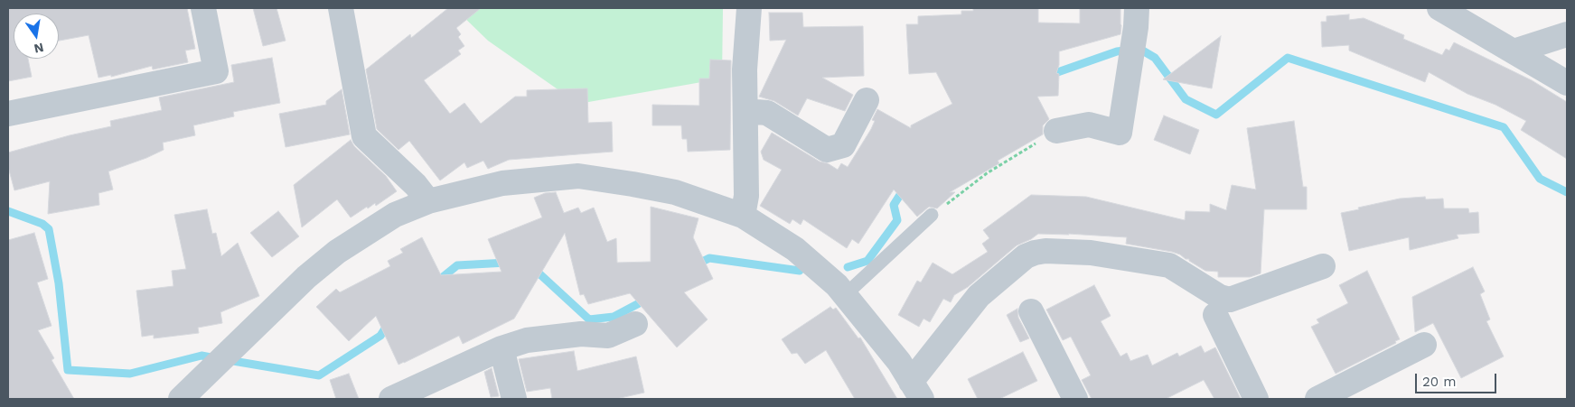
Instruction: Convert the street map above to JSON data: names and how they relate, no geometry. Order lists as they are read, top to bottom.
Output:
{
  "scale_bar": "20 m",
  "north": "bottom"
}
